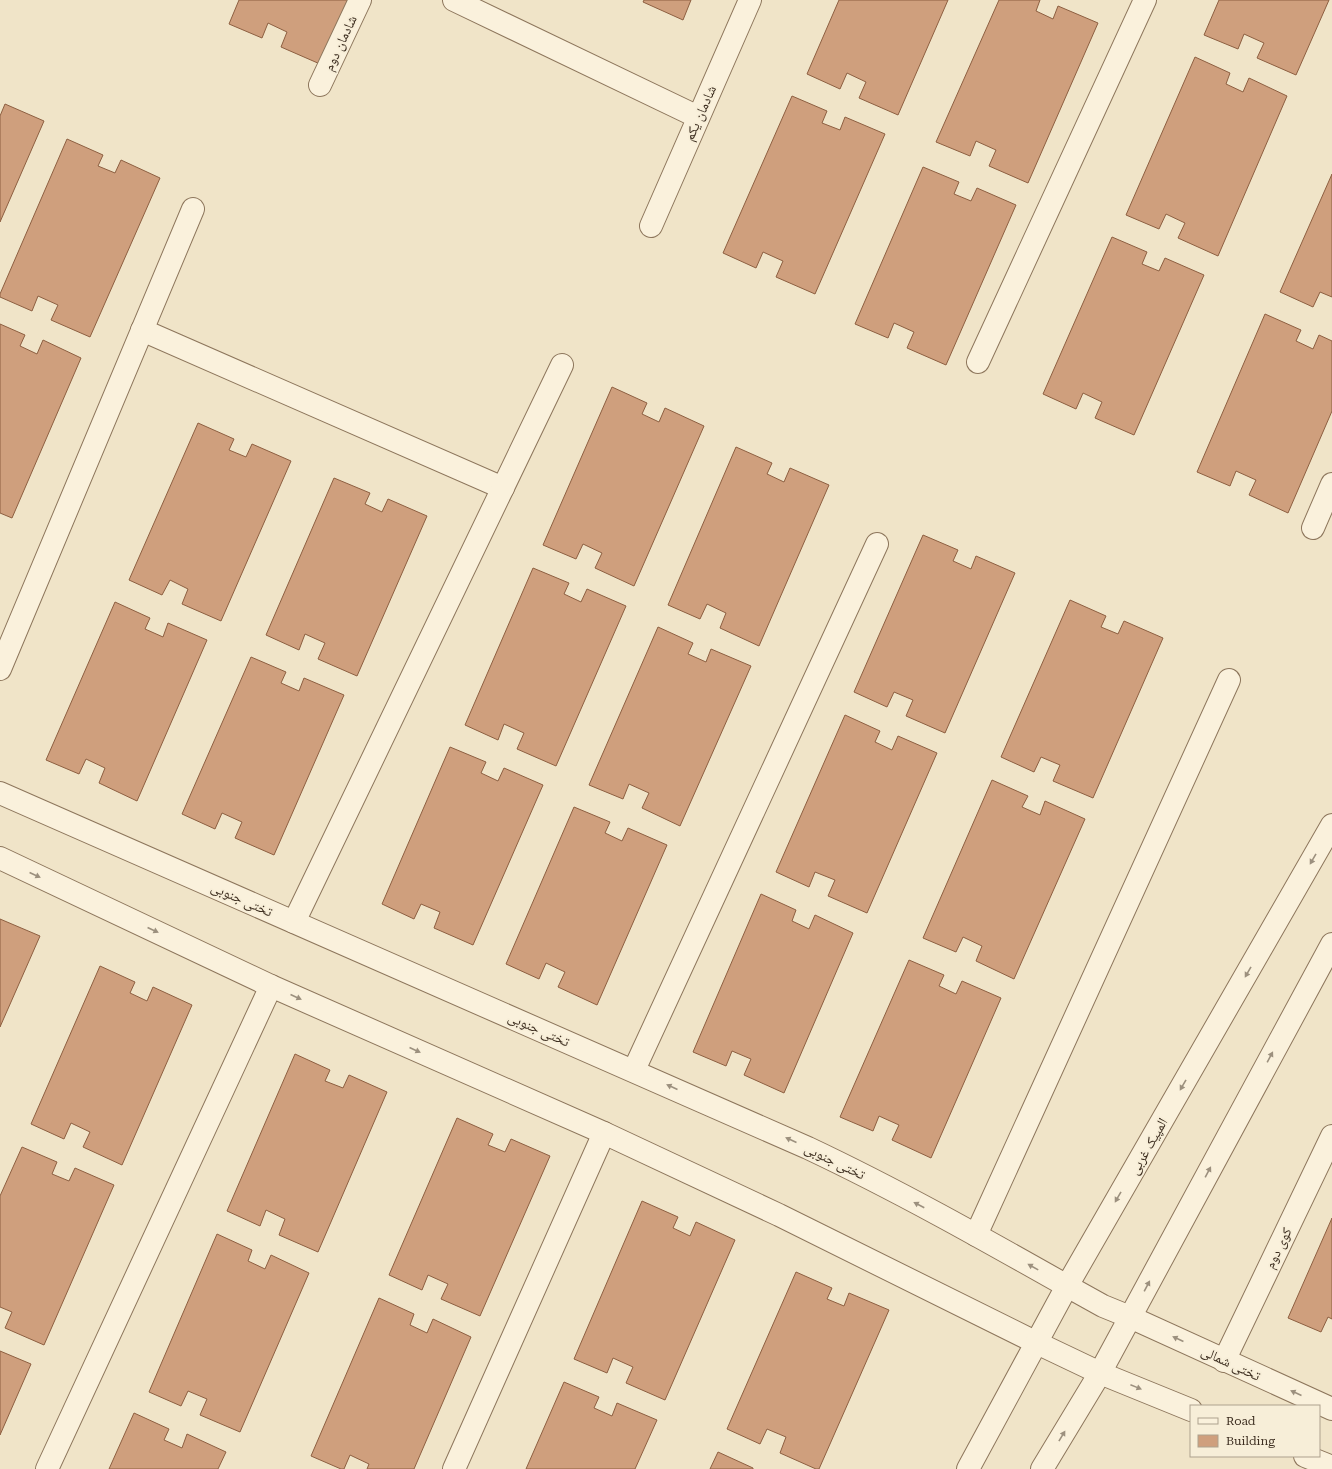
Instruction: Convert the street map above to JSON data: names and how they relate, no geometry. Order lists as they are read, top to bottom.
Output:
{
  "streets": {
    "street": [
      "شادمان دوم",
      "شادمان یکم",
      "تختی جنوبی",
      "المپیک غربی",
      "کوی دوم",
      "تختی شمالی"
    ]
  },
  "crossings": [
    ["تختی جنوبی", "المپیک غربی"],
    ["تختی جنوبی", "تختی شمالی"],
    ["المپیک غربی", "تختی شمالی"],
    ["کوی دوم", "تختی شمالی"]
  ],
  "legend": ["Road", "Building"]
}
